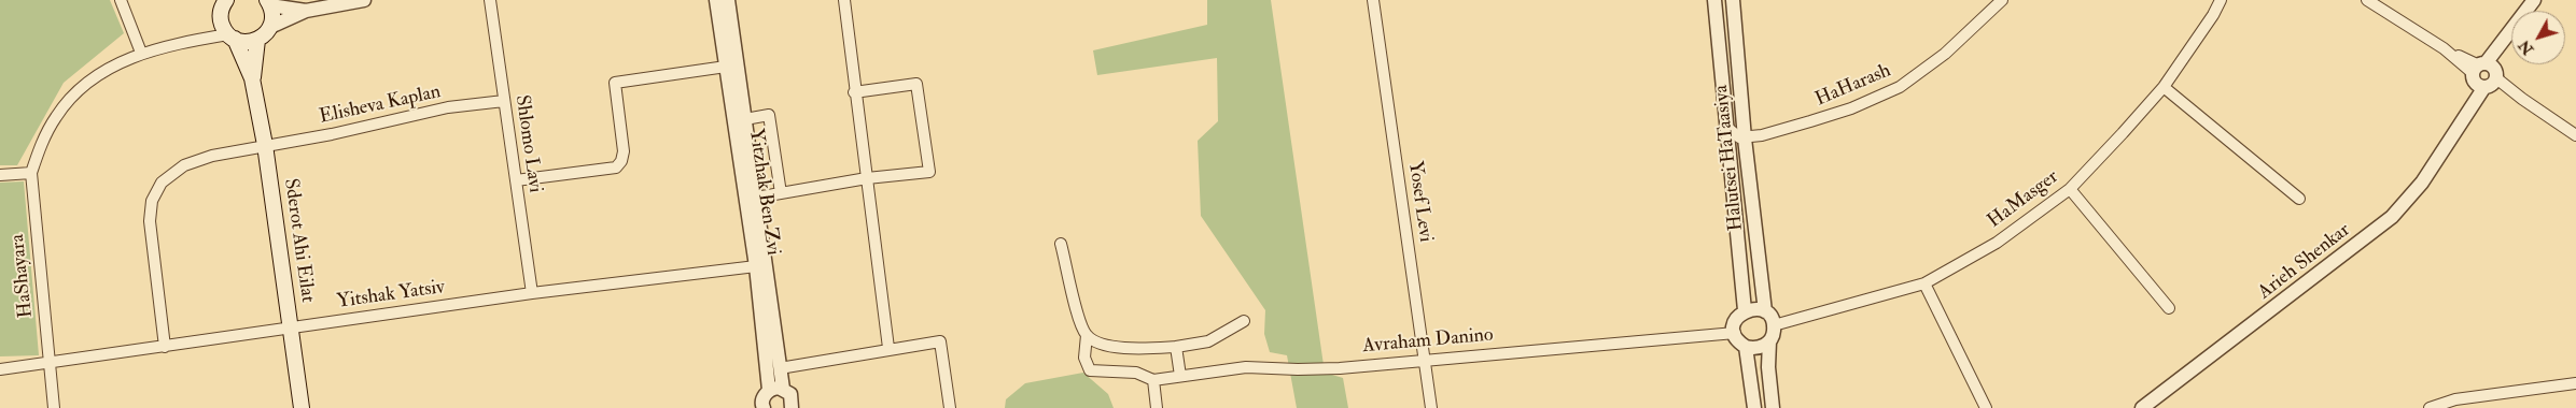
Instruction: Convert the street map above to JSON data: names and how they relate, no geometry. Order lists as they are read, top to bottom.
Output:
{
  "streets": {
    "main road": ["Sderot Ahi Eilat"],
    "street": [
      "HaHarash",
      "Elisheva Kaplan",
      "Shlomo Lavi",
      "Halutsei HaTaasiya",
      "Yitzhak Ben Zvi",
      "HaMasger",
      "Yosef Levi",
      "Arieh Shenkar",
      "HaShayara",
      "Yitshak Yatsiv",
      "Avraham Danino"
    ]
  },
  "crossings": [
    ["HaHarash", "Halutsei HaTaasiya"],
    ["Elisheva Kaplan", "Shlomo Lavi"],
    ["Elisheva Kaplan", "Sderot Ahi Eilat"],
    ["Elisheva Kaplan", "Yitshak Yatsiv"],
    ["Shlomo Lavi", "Yitshak Yatsiv"],
    ["Halutsei HaTaasiya", "HaMasger"],
    ["Halutsei HaTaasiya", "Avraham Danino"],
    ["Yitzhak Ben Zvi", "Yitshak Yatsiv"],
    ["HaMasger", "Avraham Danino"],
    ["Yosef Levi", "Avraham Danino"],
    ["Sderot Ahi Eilat", "HaShayara"],
    ["Sderot Ahi Eilat", "Yitshak Yatsiv"],
    ["HaShayara", "Yitshak Yatsiv"]
  ],
  "north": "bottom left"
}
